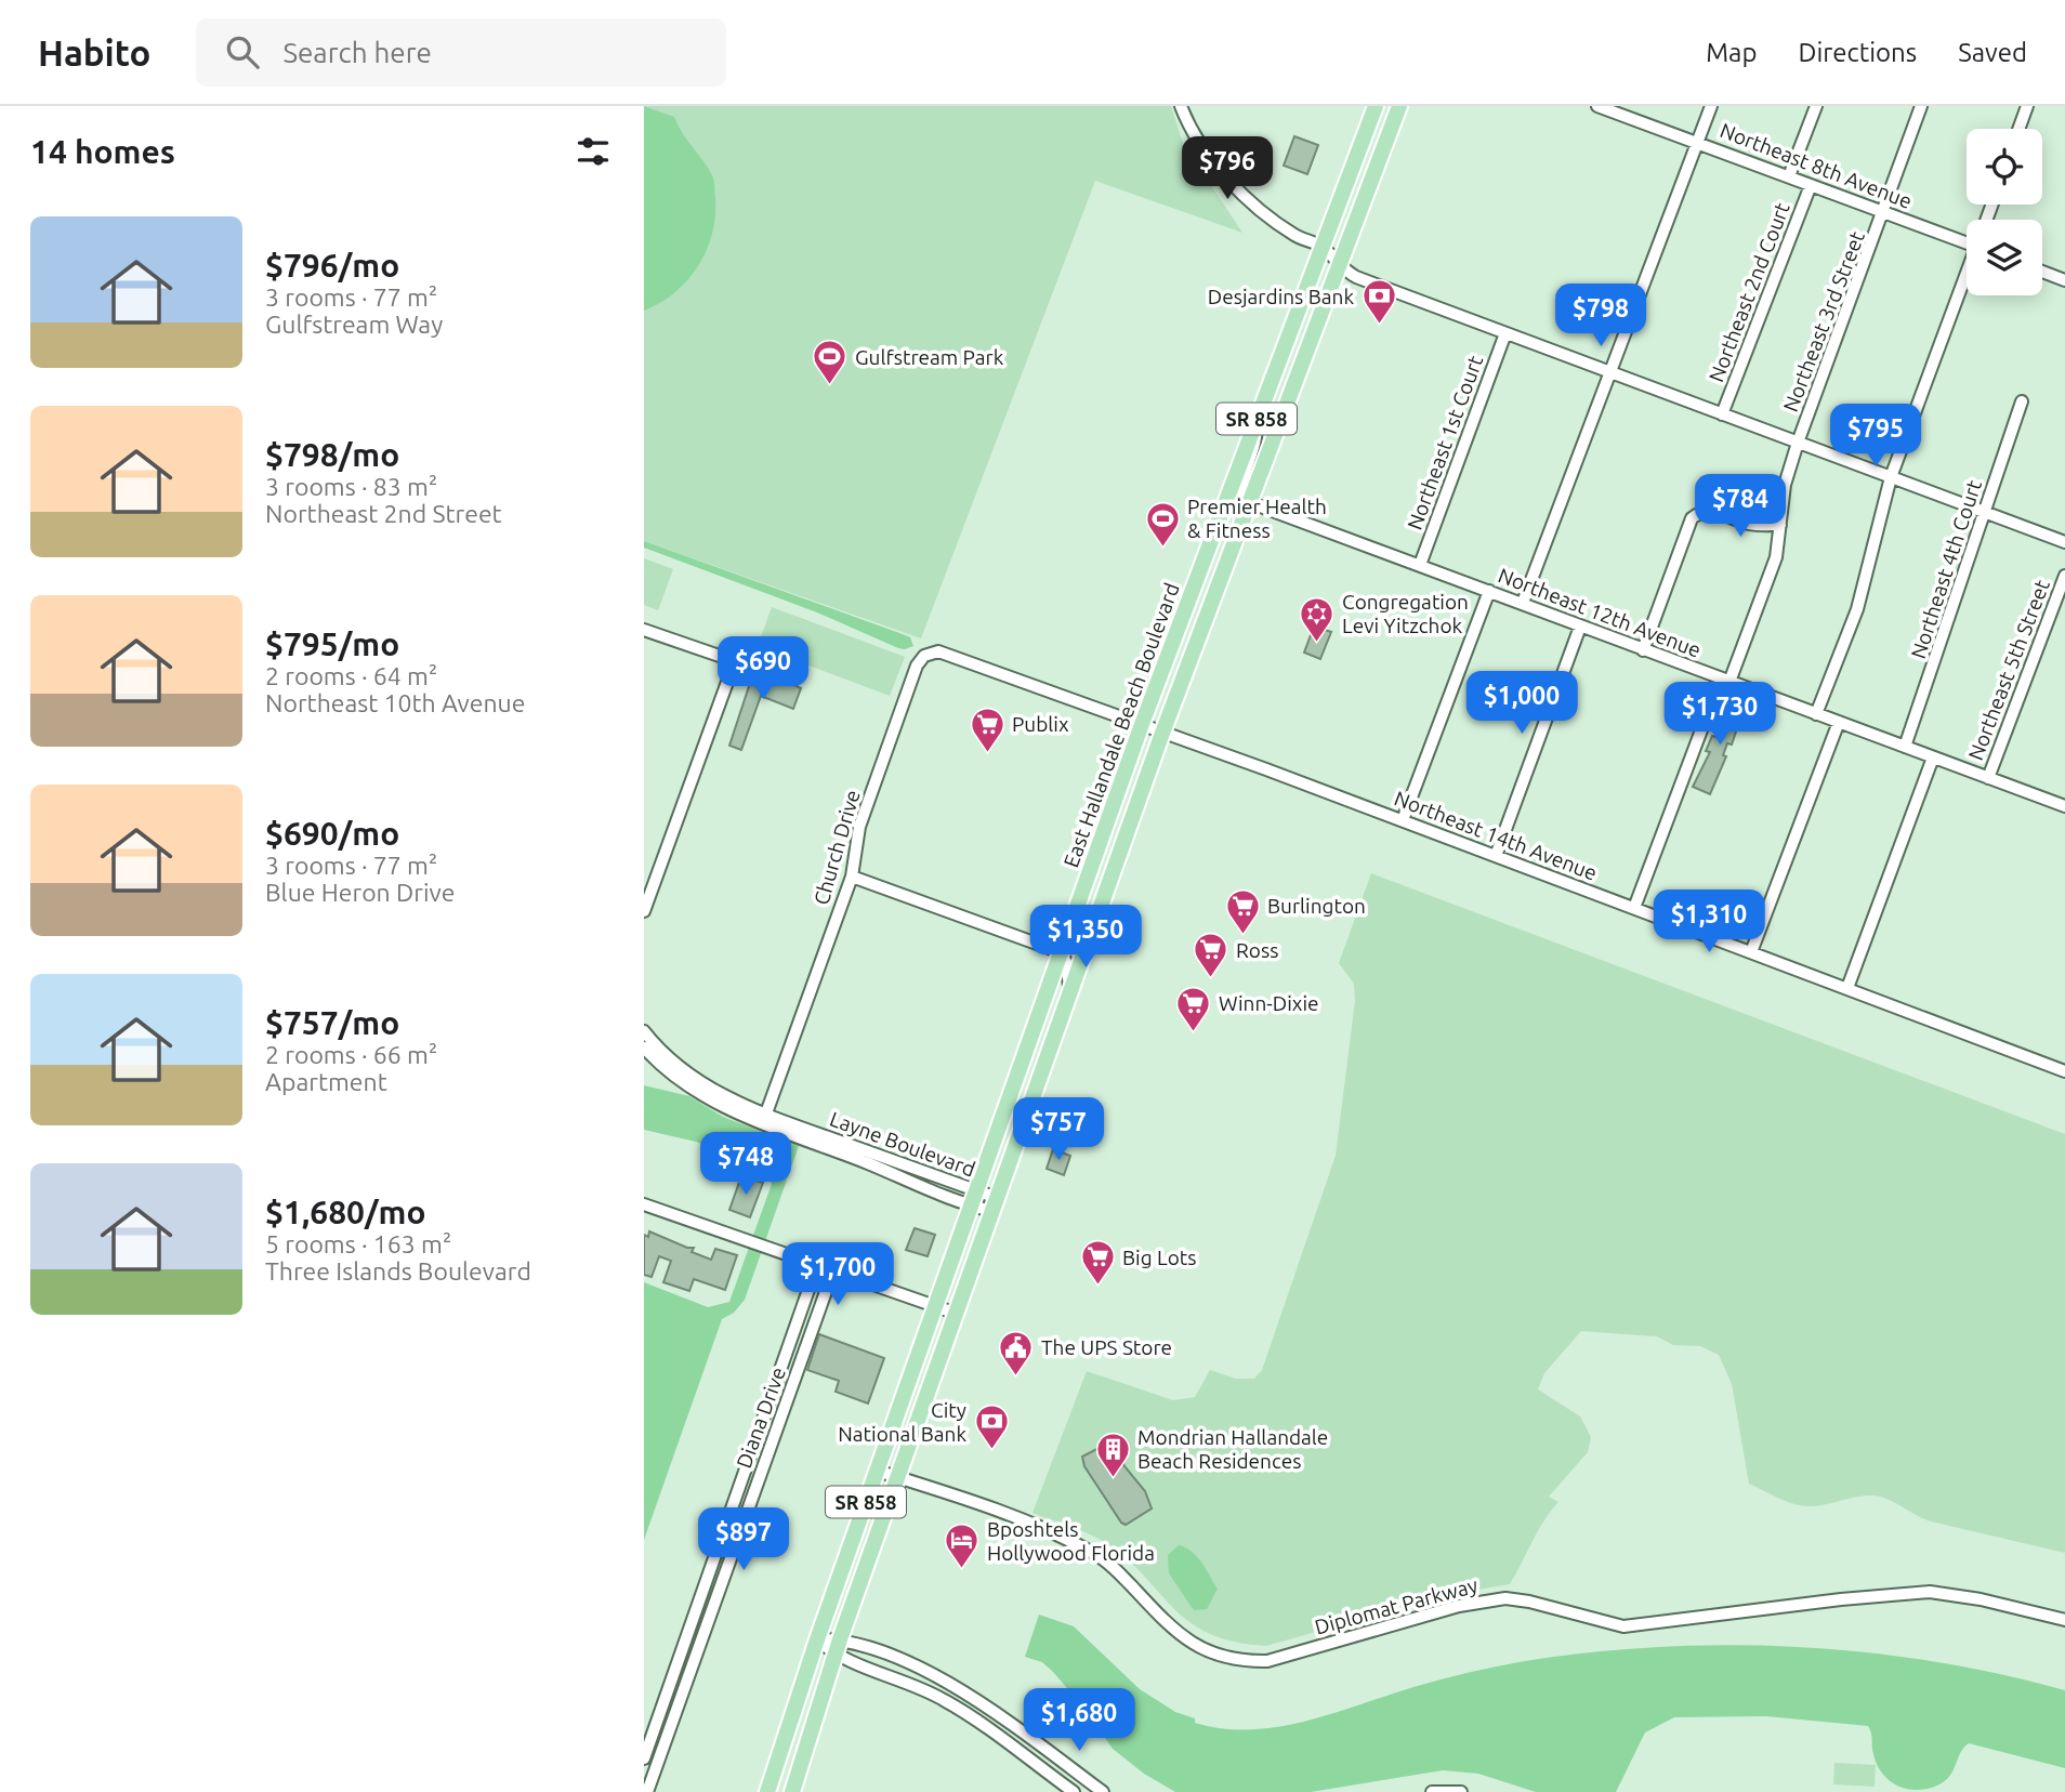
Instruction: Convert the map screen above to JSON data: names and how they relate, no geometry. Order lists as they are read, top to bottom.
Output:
{
  "streets": {
    "main road": ["SR 858", "East Hallandale Beach Boulevard"],
    "street": [
      "Northeast 8th Avenue",
      "Northeast 2nd Court",
      "Northeast 3rd Street",
      "Northeast 1st Court",
      "Northeast 4th Court",
      "Northeast 12th Avenue",
      "Northeast 5th Street",
      "Northeast 14th Avenue",
      "Church Drive",
      "Layne Boulevard",
      "Diana Drive",
      "Diplomat Parkway"
    ]
  },
  "crossings": [
    ["Northeast 8th Avenue", "Northeast 2nd Court"],
    ["Northeast 8th Avenue", "Northeast 3rd Street"],
    ["Northeast 3rd Street", "Northeast 12th Avenue"],
    ["Northeast 3rd Street", "Northeast 14th Avenue"],
    ["Northeast 1st Court", "Northeast 12th Avenue"],
    ["Northeast 4th Court", "Northeast 12th Avenue"],
    ["Northeast 12th Avenue", "Northeast 5th Street"],
    ["Northeast 12th Avenue", "East Hallandale Beach Boulevard"],
    ["East Hallandale Beach Boulevard", "Northeast 14th Avenue"],
    ["East Hallandale Beach Boulevard", "Layne Boulevard"],
    ["East Hallandale Beach Boulevard", "Diplomat Parkway"],
    ["Northeast 14th Avenue", "Church Drive"],
    ["Church Drive", "Layne Boulevard"]
  ],
  "places": {
    "bank": ["Desjardins Bank", "City National Bank"],
    "sports": ["Gulfstream Park", "Premier Health & Fitness"],
    "synagogue": ["Congregation Levi Yitzchok"],
    "supermarket": [
      "Publix",
      "Burlington",
      "Ross",
      "Winn-Dixie",
      "Big Lots"
    ],
    "public building": ["The UPS Store"],
    "building": ["Mondrian Hallandale Beach Residences"],
    "hotel": ["Bposhtels Hollywood Florida"]
  },
  "page": {
    "header": "Habito",
    "search": "Search here",
    "nav": ["Map", "Directions", "Saved"],
    "heading": "14 homes",
    "price": [
      "$796",
      "$798",
      "$795",
      "$784",
      "$690",
      "$1,000",
      "$1,730",
      "$1,310",
      "$1,350",
      "$757",
      "$748",
      "$1,700",
      "$897",
      "$1,680"
    ],
    "list": [
      {
        "name": "$796/mo",
        "note": "3 rooms · 77 m² · Gulfstream Way"
      },
      {
        "name": "$798/mo",
        "note": "3 rooms · 83 m² · Northeast 2nd Street"
      },
      {
        "name": "$795/mo",
        "note": "2 rooms · 64 m² · Northeast 10th Avenue"
      },
      {
        "name": "$690/mo",
        "note": "3 rooms · 77 m² · Blue Heron Drive"
      },
      {
        "name": "$757/mo",
        "note": "2 rooms · 66 m² · Apartment"
      },
      {
        "name": "$1,680/mo",
        "note": "5 rooms · 163 m² · Three Islands Boulevard"
      }
    ]
  }
}
